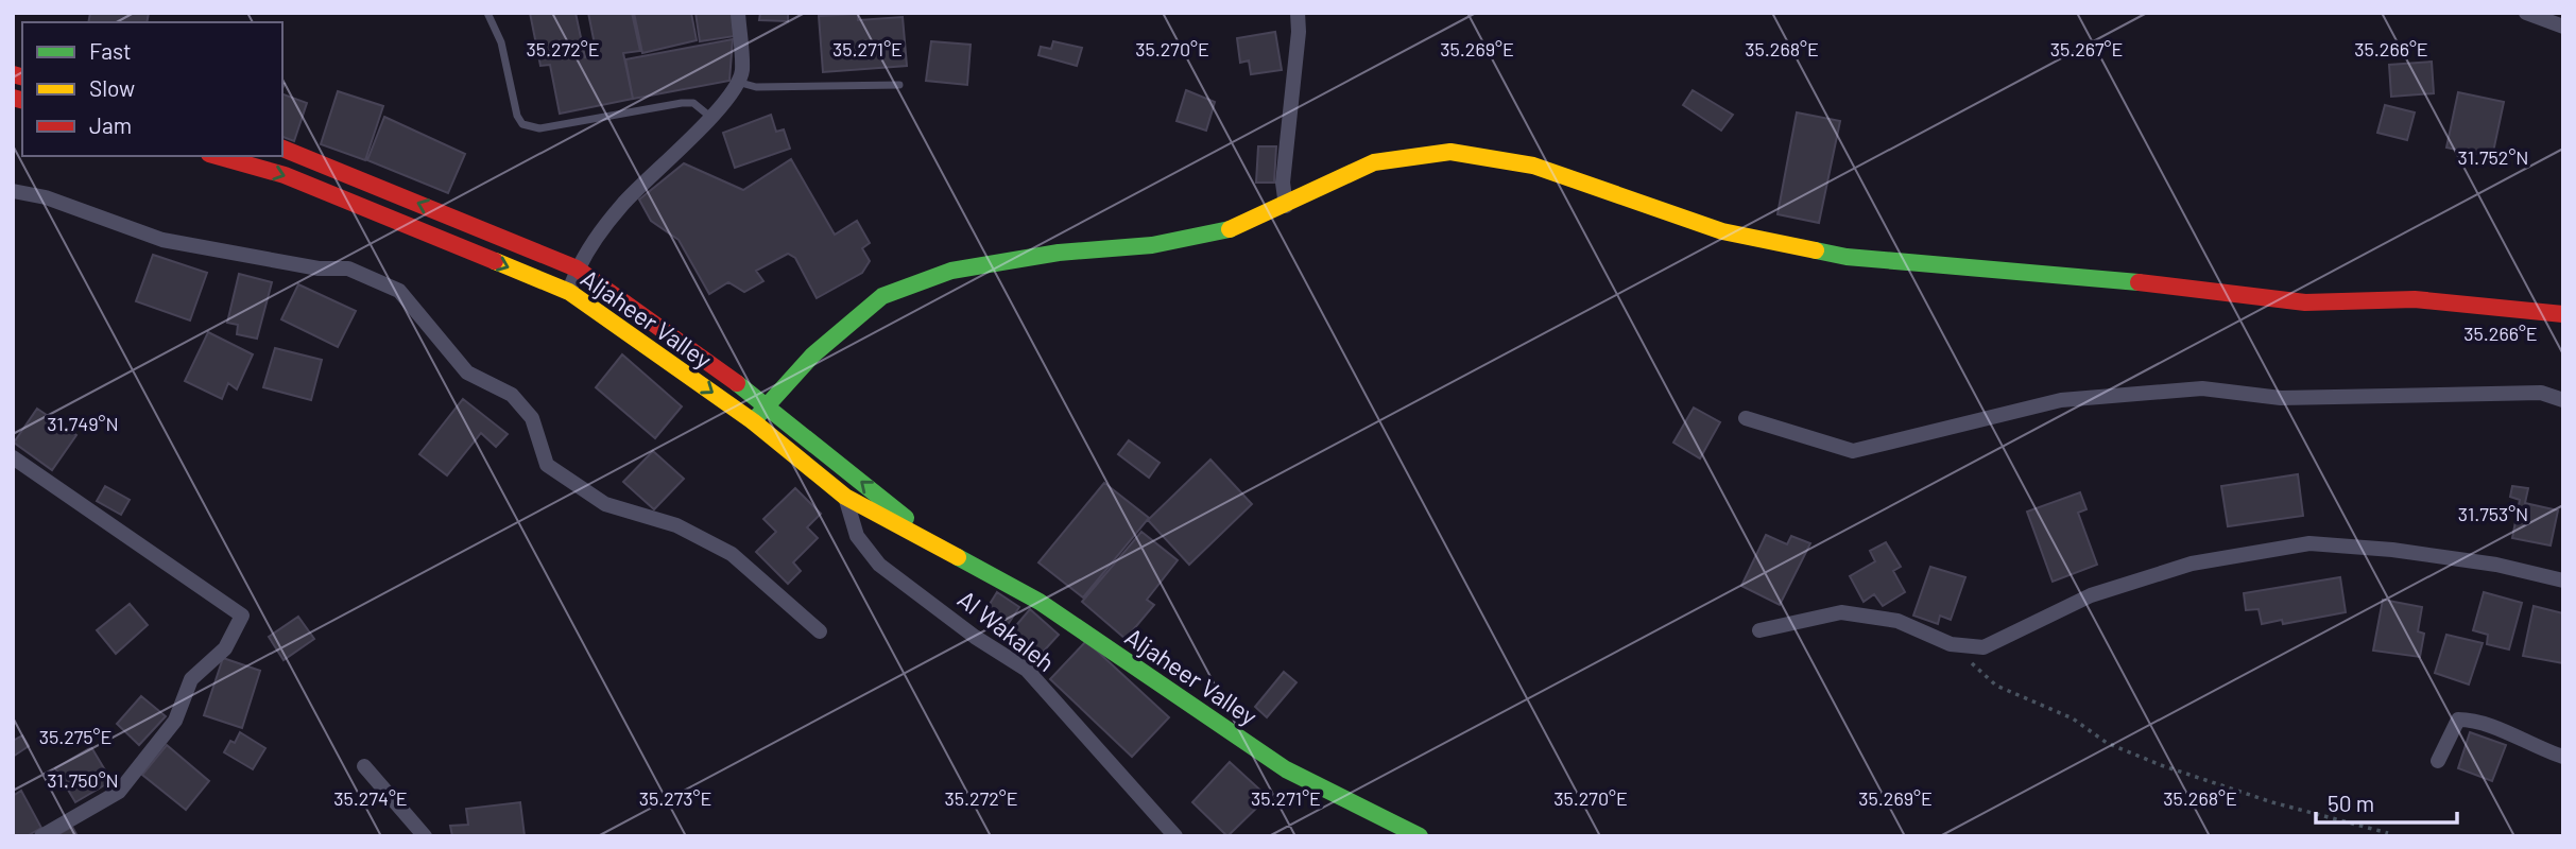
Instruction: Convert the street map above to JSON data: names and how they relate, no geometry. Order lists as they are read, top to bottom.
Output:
{
  "streets": {
    "street": ["Aljaheer Valley", "Al Wakaleh"]
  },
  "crossings": [
    ["Aljaheer Valley", "Al Wakaleh"]
  ],
  "legend": ["Fast", "Slow", "Jam"],
  "scale_bar": "50 m",
  "coordinates": [
    "35.271°E",
    "35.270°E",
    "35.269°E",
    "35.267°E",
    "35.266°E",
    "35.272°E",
    "35.268°E",
    "31.752°N",
    "31.749°N",
    "31.753°N",
    "35.275°E",
    "31.750°N",
    "35.274°E",
    "35.273°E"
  ]
}
